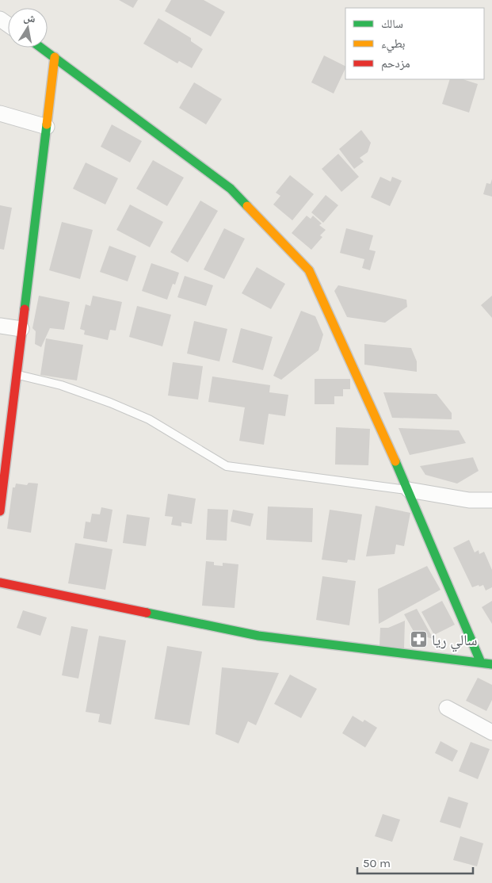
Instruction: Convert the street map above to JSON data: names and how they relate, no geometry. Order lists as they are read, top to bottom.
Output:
{
  "places": {
    "pharmacy": ["سالي ريا"]
  },
  "legend": ["سالك", "بطيء", "مزدحم"],
  "scale_bar": "50 m",
  "north": "top"
}
